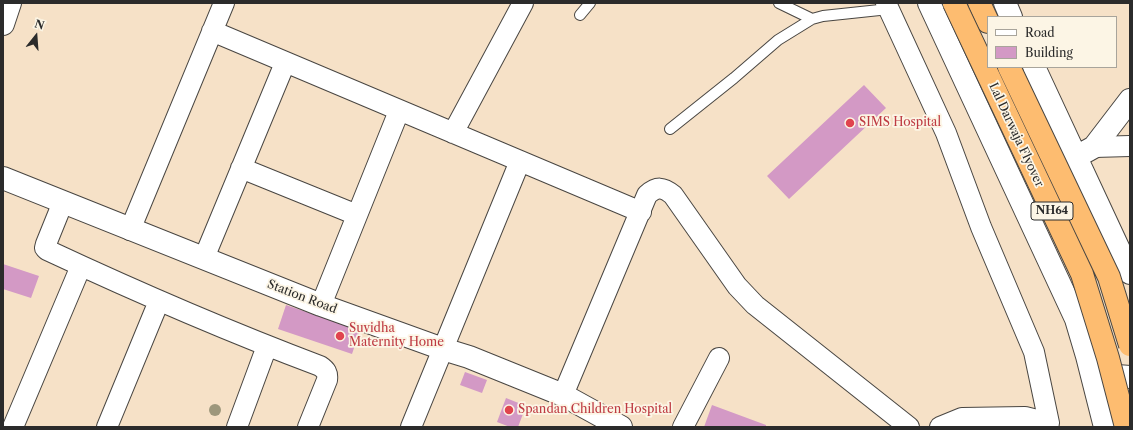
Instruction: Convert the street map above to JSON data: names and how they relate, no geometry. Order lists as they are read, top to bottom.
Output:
{
  "streets": {
    "highway": ["Lal Darwaja Flyover", "NH64"],
    "street": ["Station Road"]
  },
  "places": ["SIMS Hospital", "Suvidha Maternity Home", "Spandan Children Hospital"],
  "legend": ["Road", "Building"],
  "north": "top"
}
